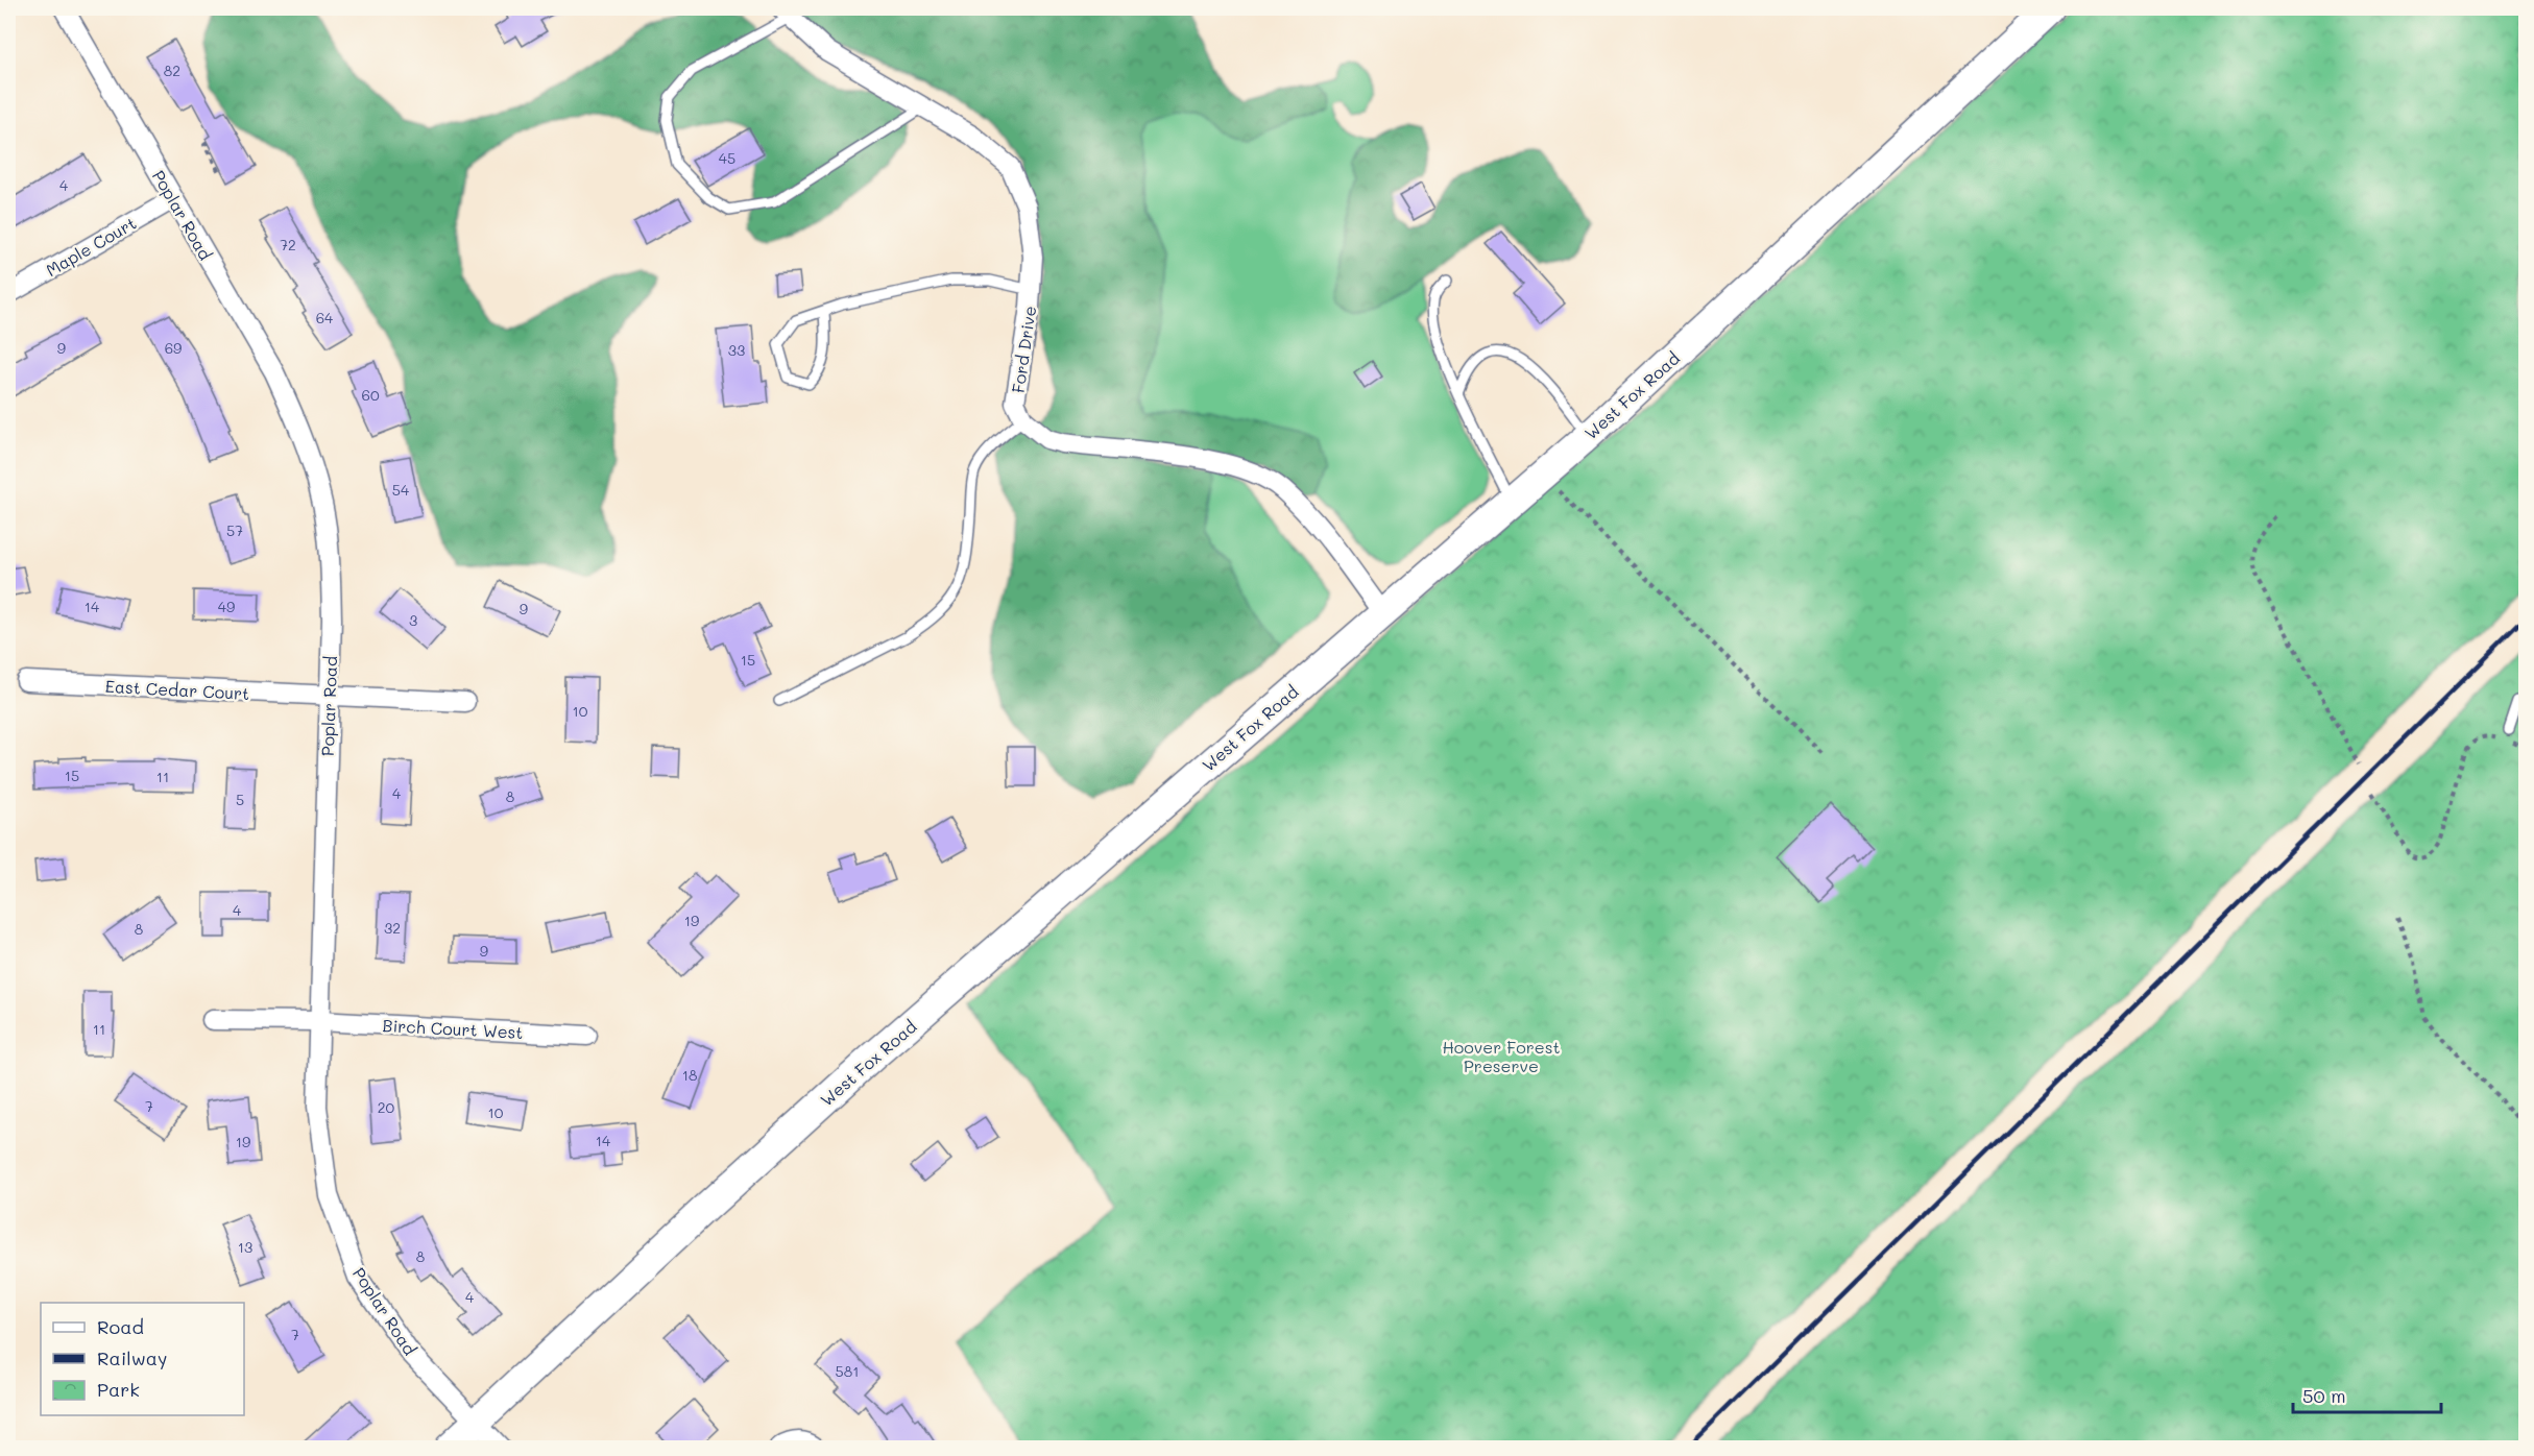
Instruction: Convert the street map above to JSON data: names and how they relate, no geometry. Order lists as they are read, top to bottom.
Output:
{
  "streets": {
    "street": [
      "Poplar Road",
      "Maple Court",
      "Ford Drive",
      "West Fox Road",
      "East Cedar Court",
      "Birch Court West"
    ]
  },
  "crossings": [
    ["Poplar Road", "Maple Court"],
    ["Poplar Road", "West Fox Road"],
    ["Poplar Road", "East Cedar Court"],
    ["Poplar Road", "Birch Court West"]
  ],
  "parks": ["Hoover Forest Preserve"],
  "house_numbers": [
    "82",
    "45",
    "4",
    "72",
    "64",
    "9",
    "69",
    "33",
    "60",
    "54",
    "57",
    "14",
    "49",
    "9",
    "3",
    "15",
    "10",
    "15",
    "11",
    "4",
    "8",
    "5",
    "4",
    "19",
    "32",
    "8",
    "9",
    "11",
    "18",
    "7",
    "20",
    "10",
    "14",
    "19",
    "13",
    "8",
    "4",
    "7",
    "581"
  ],
  "legend": ["Road", "Railway", "Park"],
  "scale_bar": "50 m"
}
